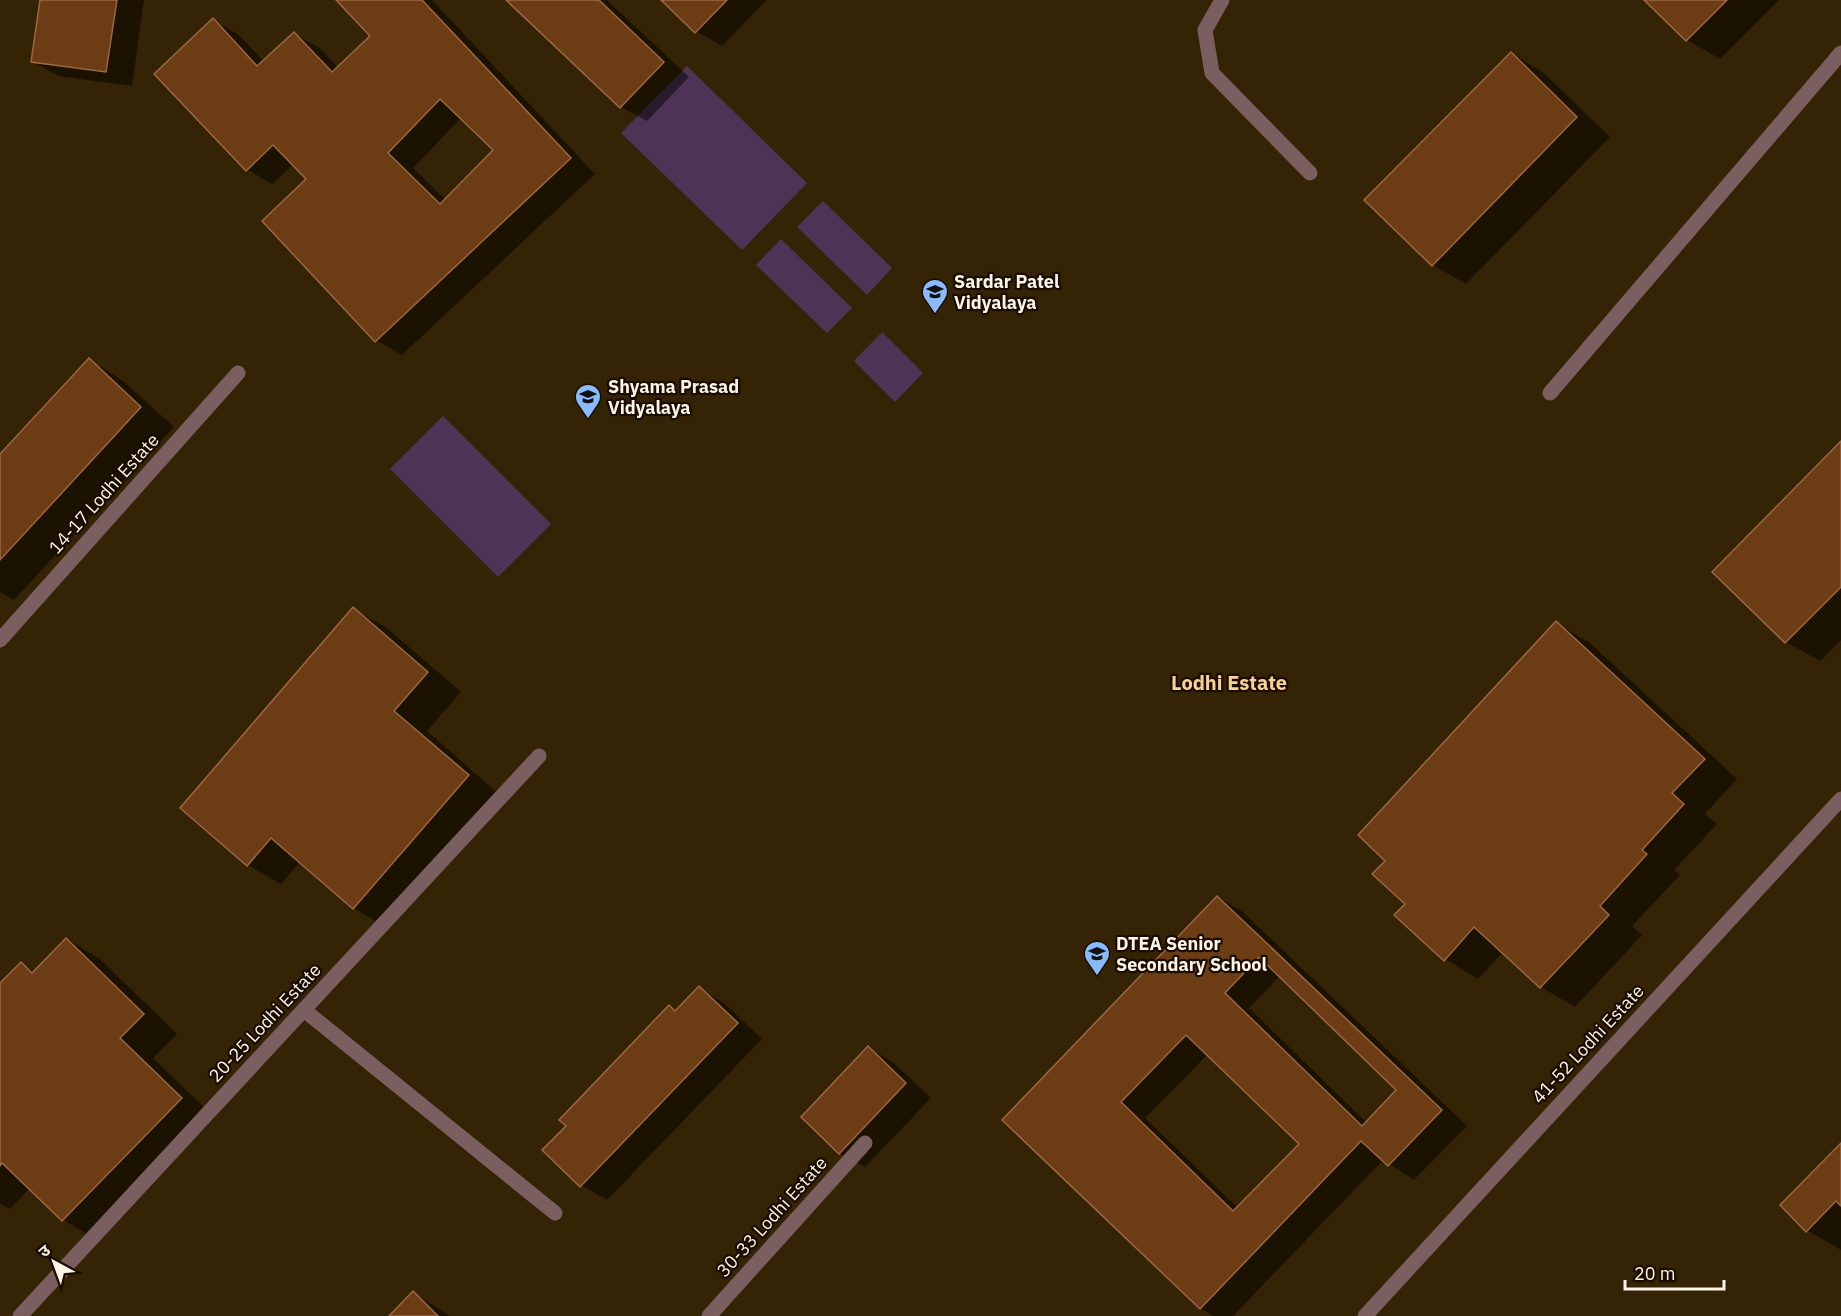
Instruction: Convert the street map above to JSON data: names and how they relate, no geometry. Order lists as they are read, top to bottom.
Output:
{
  "streets": {
    "street": [
      "14-17 Lodhi Estate",
      "20-25 Lodhi Estate",
      "41-52 Lodhi Estate",
      "30-33 Lodhi Estate"
    ]
  },
  "districts": ["Lodhi Estate"],
  "places": {
    "school or university": ["Sardar Patel Vidyalaya", "Shyama Prasad Vidyalaya", "DTEA Senior Secondary School"]
  },
  "scale_bar": "20 m",
  "north": "top left"
}
